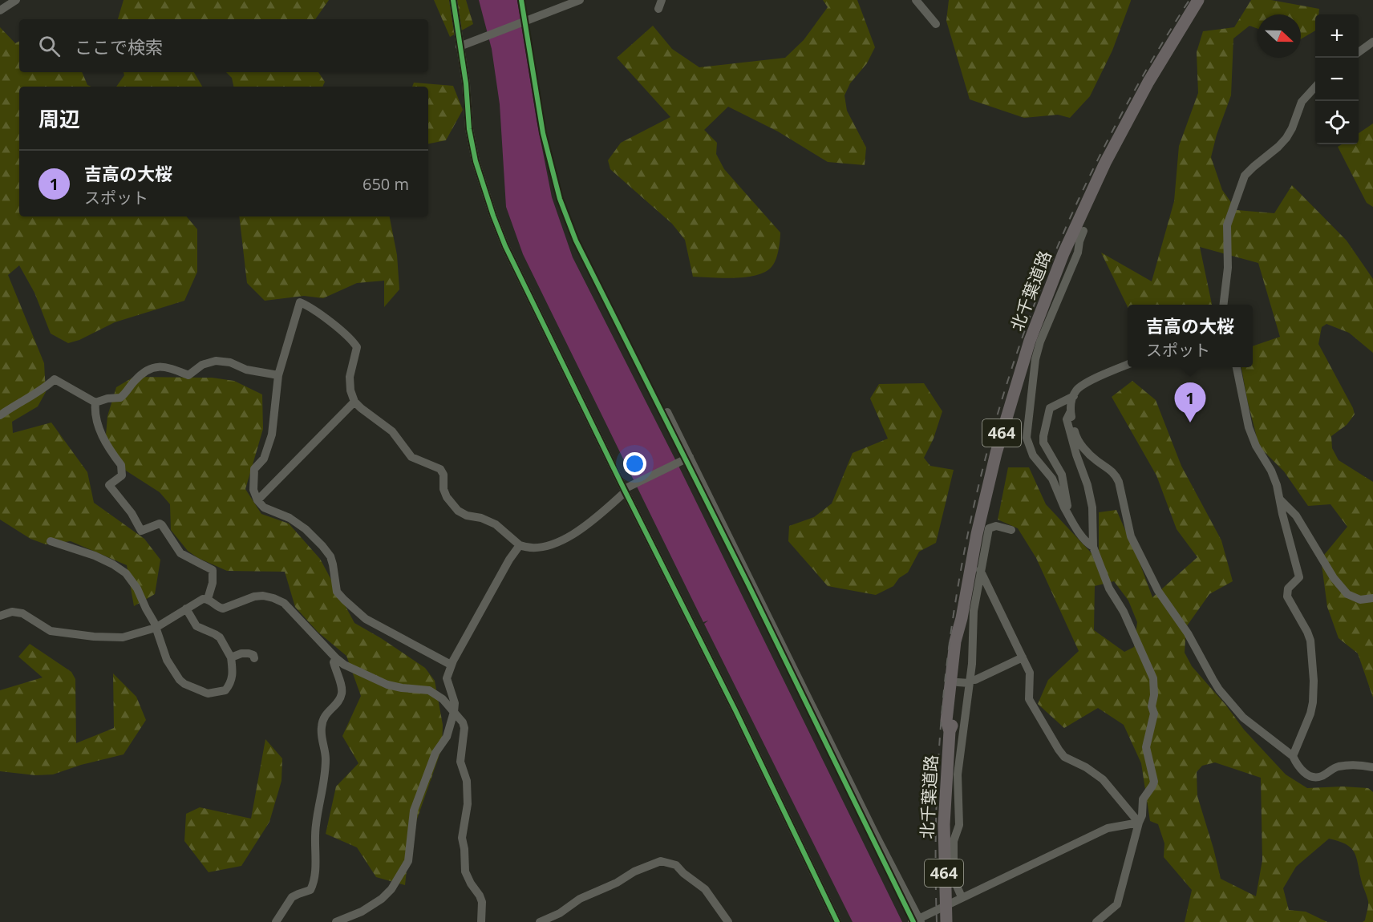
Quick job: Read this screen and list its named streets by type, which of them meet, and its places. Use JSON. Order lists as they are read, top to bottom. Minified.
{"streets":{"highway":["北千葉道路","464"]},"north":"right","page":{"map_buttons":["+","−"],"search":"ここで検索","heading":"周辺","list":[{"mark":"1","name":"吉高の大桜","note":"スポット","value":"650 m"}],"popup":["吉高の大桜","スポット"],"pins":"1"}}
